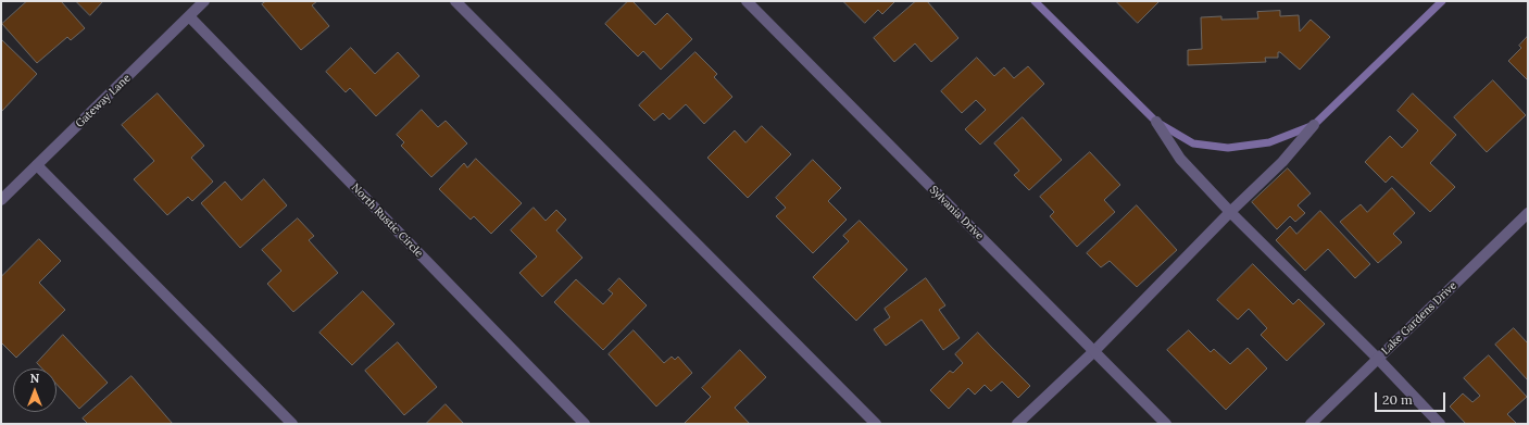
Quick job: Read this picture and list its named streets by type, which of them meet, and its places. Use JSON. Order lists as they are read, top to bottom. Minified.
{"streets":{"street":["Gateway Lane","Sylvania Drive","North Rustic Circle","Lake Gardens Drive"]},"crossings":[["Gateway Lane","North Rustic Circle"]],"scale_bar":"20 m","north":"top"}
